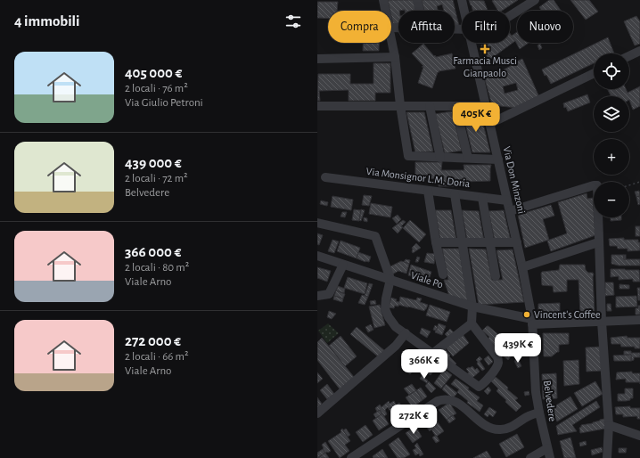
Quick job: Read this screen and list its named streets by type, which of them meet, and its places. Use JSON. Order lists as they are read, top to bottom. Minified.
{"streets":{"street":["Via Monsignor L.M. Doria","Via Don Minzoni","Viale Po","Belvedere"]},"crossings":[["Via Monsignor L.M. Doria","Via Don Minzoni"],["Via Don Minzoni","Viale Po"],["Via Don Minzoni","Belvedere"],["Viale Po","Belvedere"]],"places":{"health":["Farmacia Musci Gianpaolo"],"other":["Vincent's Coffee"]},"page":{"heading":"4 immobili","chip":["Compra","Affitta","Filtri","Nuovo"],"list":[{"name":"405 000 €","note":"2 locali · 76 m² · Via Giulio Petroni"},{"name":"439 000 €","note":"2 locali · 72 m² · Belvedere"},{"name":"366 000 €","note":"2 locali · 80 m² · Viale Arno"},{"name":"272 000 €","note":"2 locali · 66 m² · Viale Arno"}],"map_buttons":["+","−"],"price":["405K €","439K €","366K €","272K €"]}}
